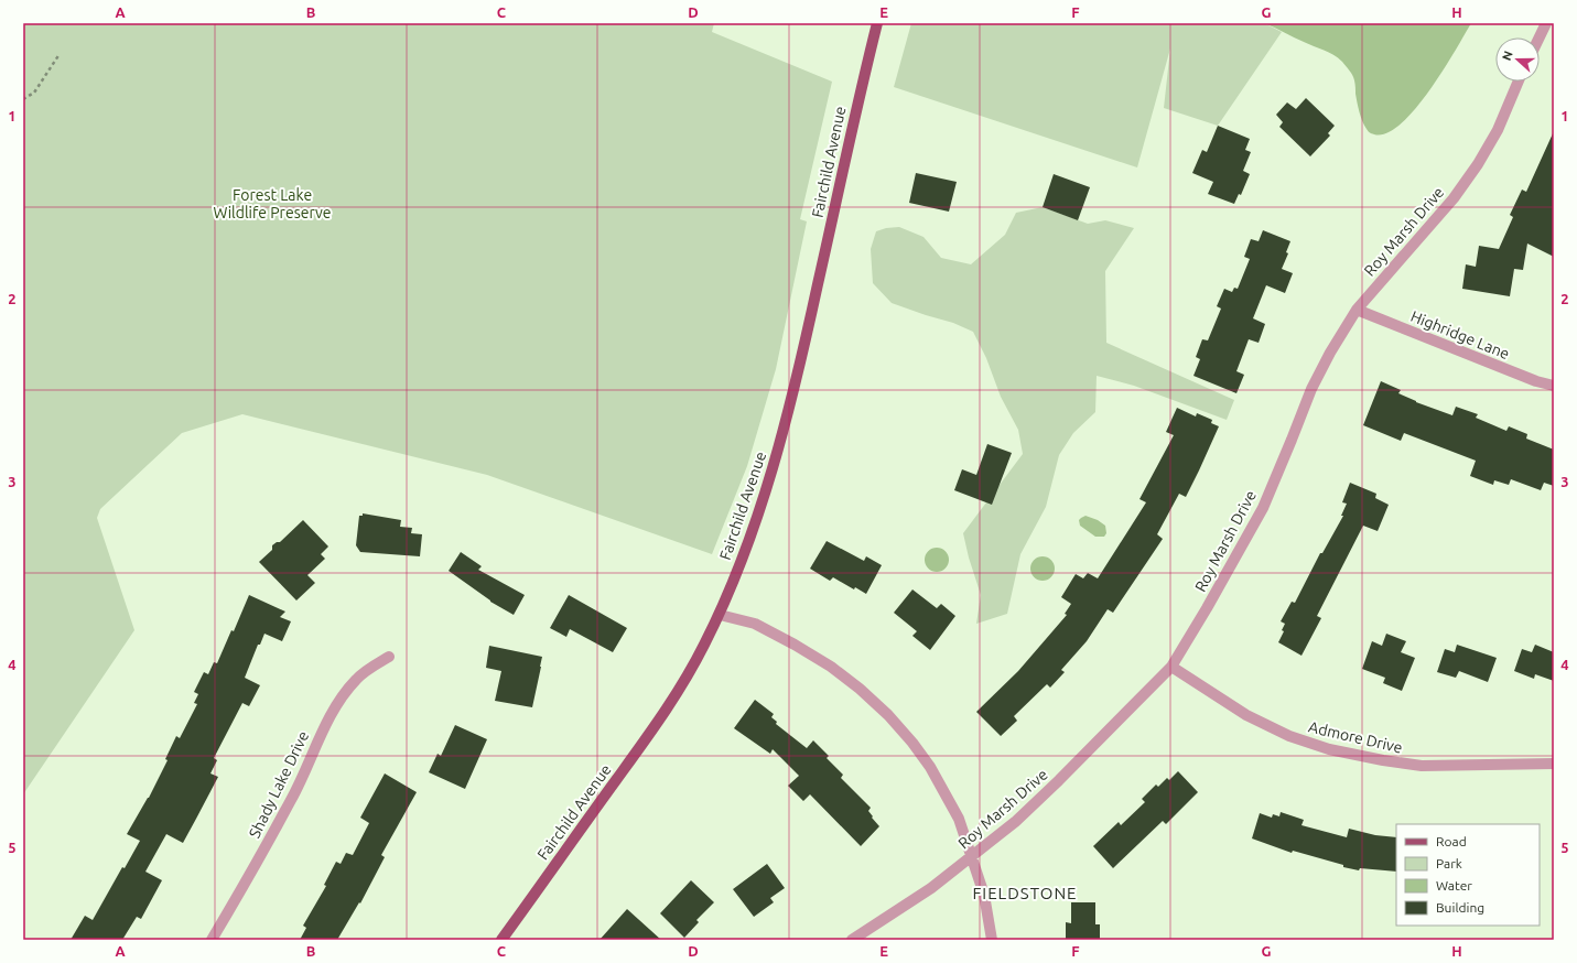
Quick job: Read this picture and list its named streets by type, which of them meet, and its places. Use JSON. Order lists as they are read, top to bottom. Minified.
{"streets":{"main road":["Fairchild Avenue"],"street":["Roy Marsh Drive","Highridge Lane","Admore Drive","Shady Lake Drive"]},"crossings":[["Roy Marsh Drive","Highridge Lane"],["Roy Marsh Drive","Admore Drive"]],"districts":["FIELDSTONE"],"parks":["Forest Lake Wildlife Preserve"],"legend":["Road","Park","Water","Building"],"north":"left","grid":{"columns":["A","B","C","D","E","F","G","H"],"rows":["1","2","3","4","5"]}}
